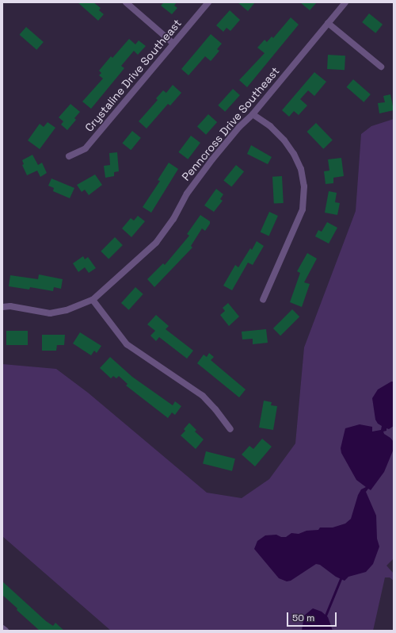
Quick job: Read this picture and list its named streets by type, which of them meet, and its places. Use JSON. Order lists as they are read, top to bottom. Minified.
{"streets":{"street":["Crystaline Drive Southeast","Penncross Drive Southeast"]},"scale_bar":"50 m"}
